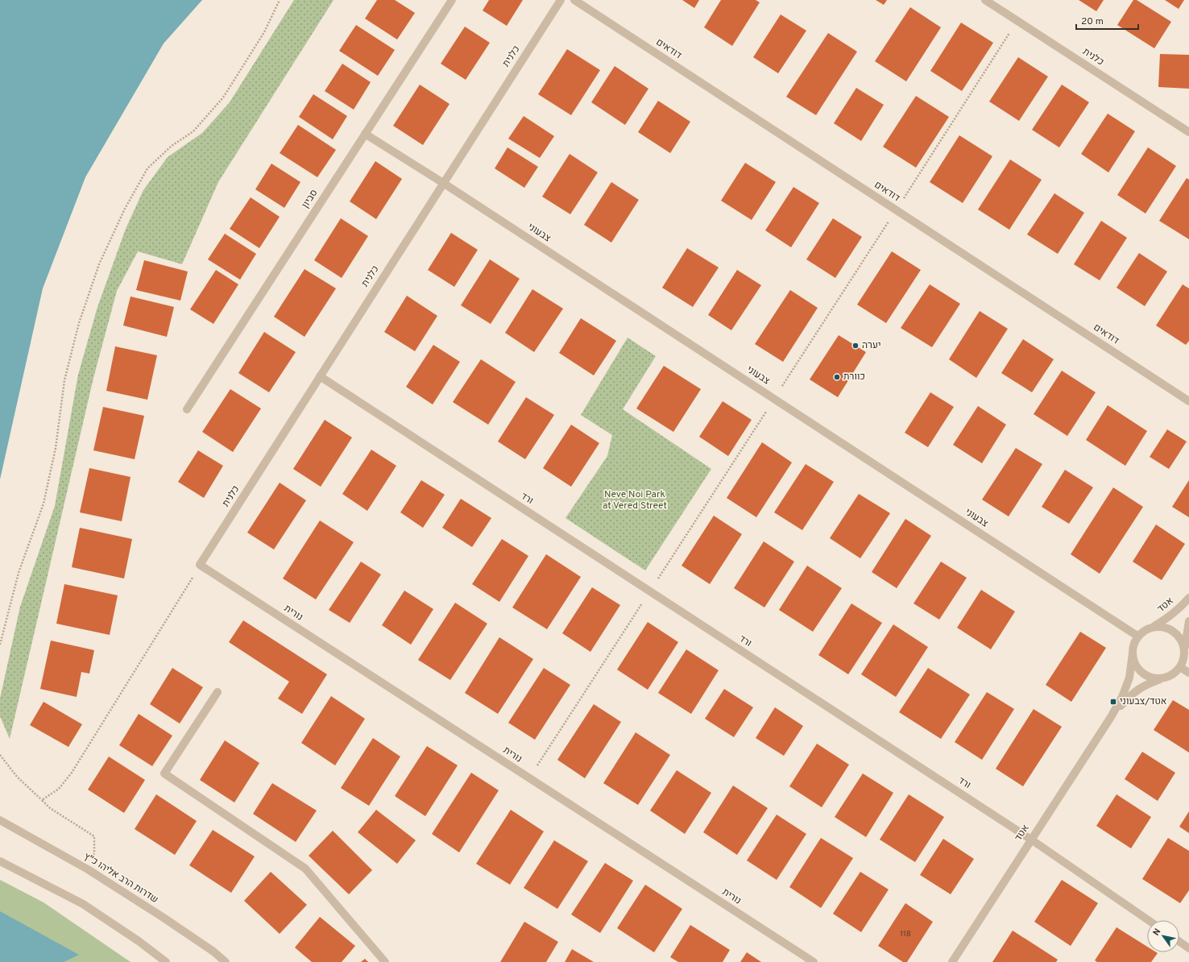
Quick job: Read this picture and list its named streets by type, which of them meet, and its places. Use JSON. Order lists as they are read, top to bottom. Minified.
{"streets":{"street":["דודאים","כלנית","סביון","צבעוני","ורד","אטד","נורית","שדרות הרב אליהו כ\"ץ"]},"crossings":[["כלנית","צבעוני"],["כלנית","ורד"],["כלנית","נורית"],["סביון","צבעוני"],["צבעוני","אטד"],["ורד","אטד"]],"parks":["Neve Noi Park at Vered Street"],"places":{"other":["יערה","כוורת"],"transit":["אטד/צבעוני"]},"house_numbers":["118"],"scale_bar":"20 m","north":"top left"}
